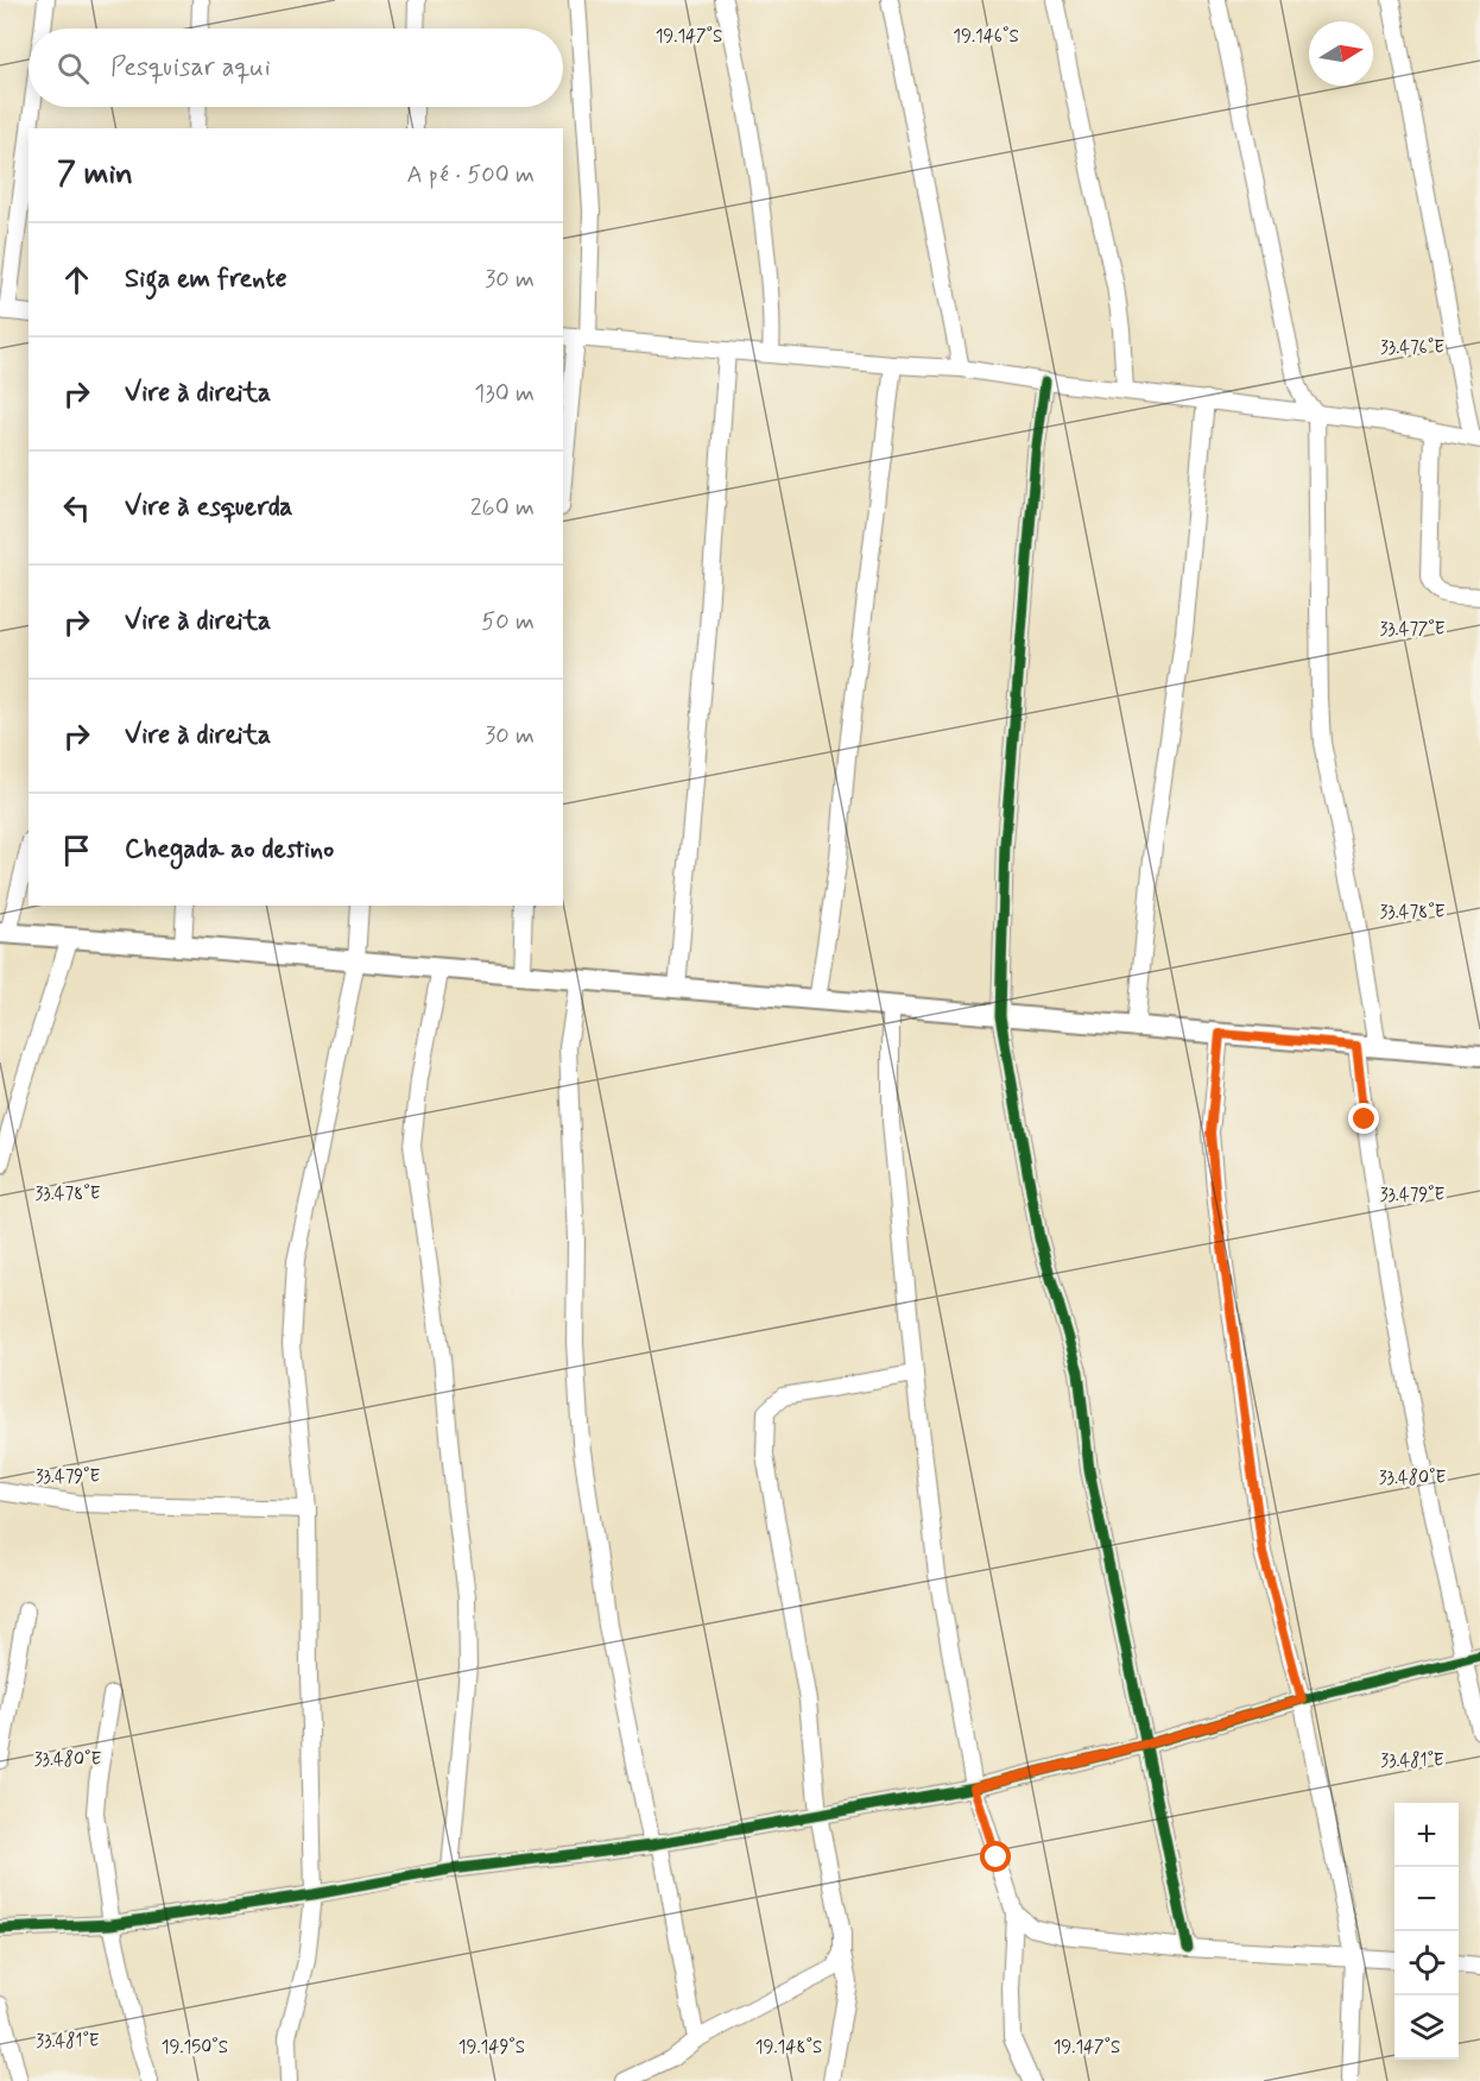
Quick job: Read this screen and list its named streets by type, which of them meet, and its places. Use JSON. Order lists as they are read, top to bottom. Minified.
{"north":"right","page":{"search":"Pesquisar aqui","heading":["7 min","A pé · 500 m"],"list":[["Siga em frente","30 m"],["Vire à direita","130 m"],["Vire à esquerda","260 m"],["Vire à direita","50 m"],["Vire à direita","30 m"],"Chegada ao destino"],"map_buttons":["+","−"]},"coordinates":["19.147°S","19.146°S","33.476°E","33.477°E","33.478°E","33.479°E","33.480°E","33.481°E","19.150°S","19.149°S","19.148°S"]}
